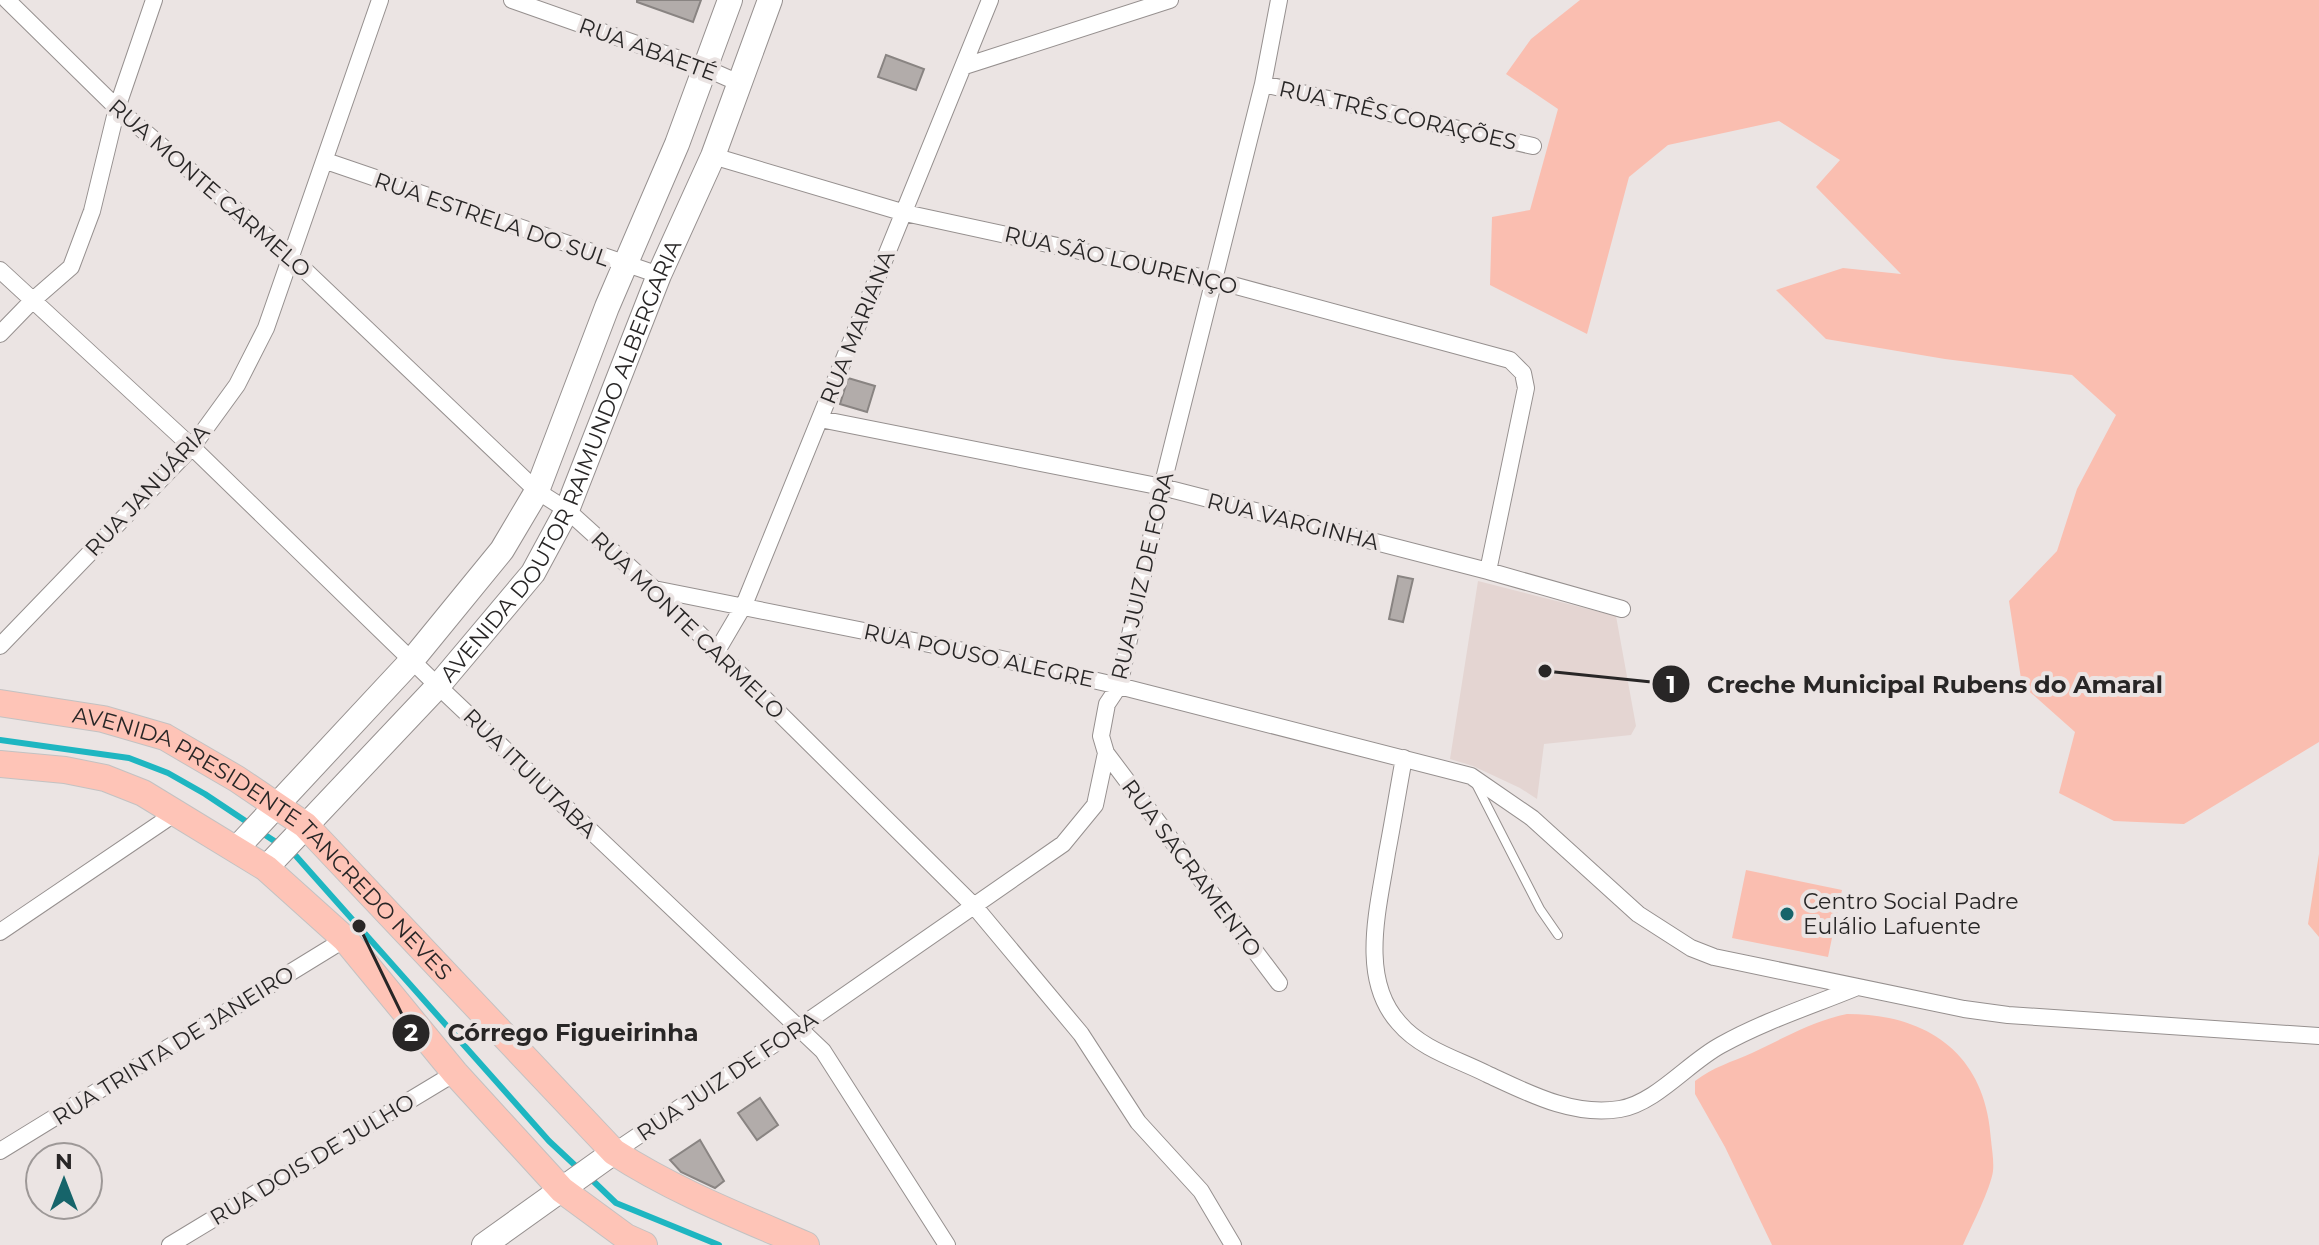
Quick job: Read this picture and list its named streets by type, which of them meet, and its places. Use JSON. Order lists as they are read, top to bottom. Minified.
{"streets":{"main road":["AVENIDA PRESIDENTE TANCREDO NEVES"],"street":["RUA ABAETÉ","RUA TRÊS CORAÇÕES","RUA MONTE CARMELO","RUA ESTRELA DO SUL","RUA SÃO LOURENÇO","RUA MARIANA","AVENIDA DOUTOR RAIMUNDO ALBERGARIA","RUA JANUÁRIA","RUA VARGINHA","RUA JUIZ DE FORA","RUA POUSO ALEGRE","RUA ITUIUTABA","RUA SACRAMENTO","RUA TRINTA DE JANEIRO","RUA DOIS DE JULHO"]},"crossings":[["RUA ABAETÉ","AVENIDA DOUTOR RAIMUNDO ALBERGARIA"],["RUA TRÊS CORAÇÕES","RUA JUIZ DE FORA"],["RUA MONTE CARMELO","RUA MARIANA"],["RUA MONTE CARMELO","AVENIDA DOUTOR RAIMUNDO ALBERGARIA"],["RUA MONTE CARMELO","RUA JANUÁRIA"],["RUA MONTE CARMELO","RUA JUIZ DE FORA"],["RUA MONTE CARMELO","RUA POUSO ALEGRE"],["RUA ESTRELA DO SUL","AVENIDA DOUTOR RAIMUNDO ALBERGARIA"],["RUA ESTRELA DO SUL","RUA JANUÁRIA"],["RUA SÃO LOURENÇO","RUA MARIANA"],["RUA SÃO LOURENÇO","AVENIDA DOUTOR RAIMUNDO ALBERGARIA"],["RUA SÃO LOURENÇO","RUA VARGINHA"],["RUA SÃO LOURENÇO","RUA JUIZ DE FORA"],["RUA MARIANA","RUA VARGINHA"],["RUA MARIANA","RUA POUSO ALEGRE"],["AVENIDA DOUTOR RAIMUNDO ALBERGARIA","RUA ITUIUTABA"],["AVENIDA DOUTOR RAIMUNDO ALBERGARIA","AVENIDA PRESIDENTE TANCREDO NEVES"],["RUA JANUÁRIA","RUA ITUIUTABA"],["RUA VARGINHA","RUA JUIZ DE FORA"],["RUA JUIZ DE FORA","RUA POUSO ALEGRE"],["RUA JUIZ DE FORA","RUA ITUIUTABA"],["RUA JUIZ DE FORA","AVENIDA PRESIDENTE TANCREDO NEVES"],["RUA JUIZ DE FORA","RUA SACRAMENTO"],["AVENIDA PRESIDENTE TANCREDO NEVES","RUA TRINTA DE JANEIRO"],["AVENIDA PRESIDENTE TANCREDO NEVES","RUA DOIS DE JULHO"]],"places":["Creche Municipal Rubens do Amaral","Centro Social Padre Eulálio Lafuente","Córrego Figueirinha"],"north":"top"}
